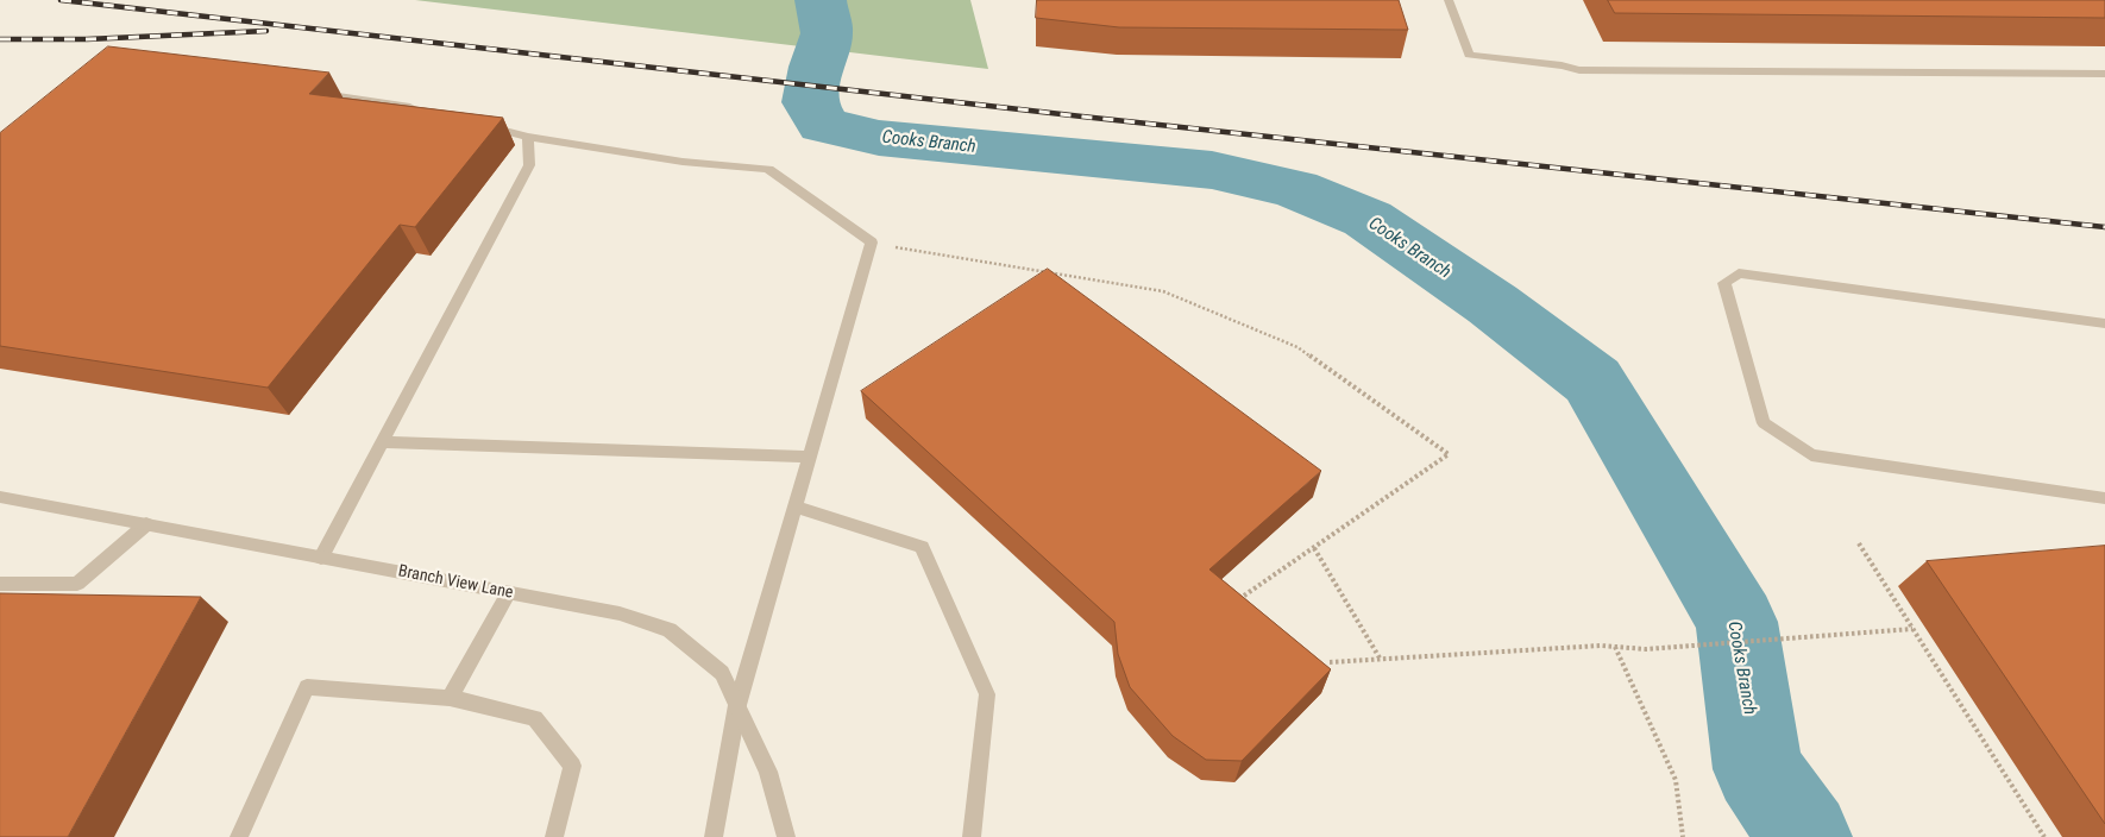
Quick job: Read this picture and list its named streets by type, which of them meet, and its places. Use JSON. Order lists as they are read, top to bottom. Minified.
{"streets":{"street":["Branch View Lane"]},"water":["Cooks Branch"]}
